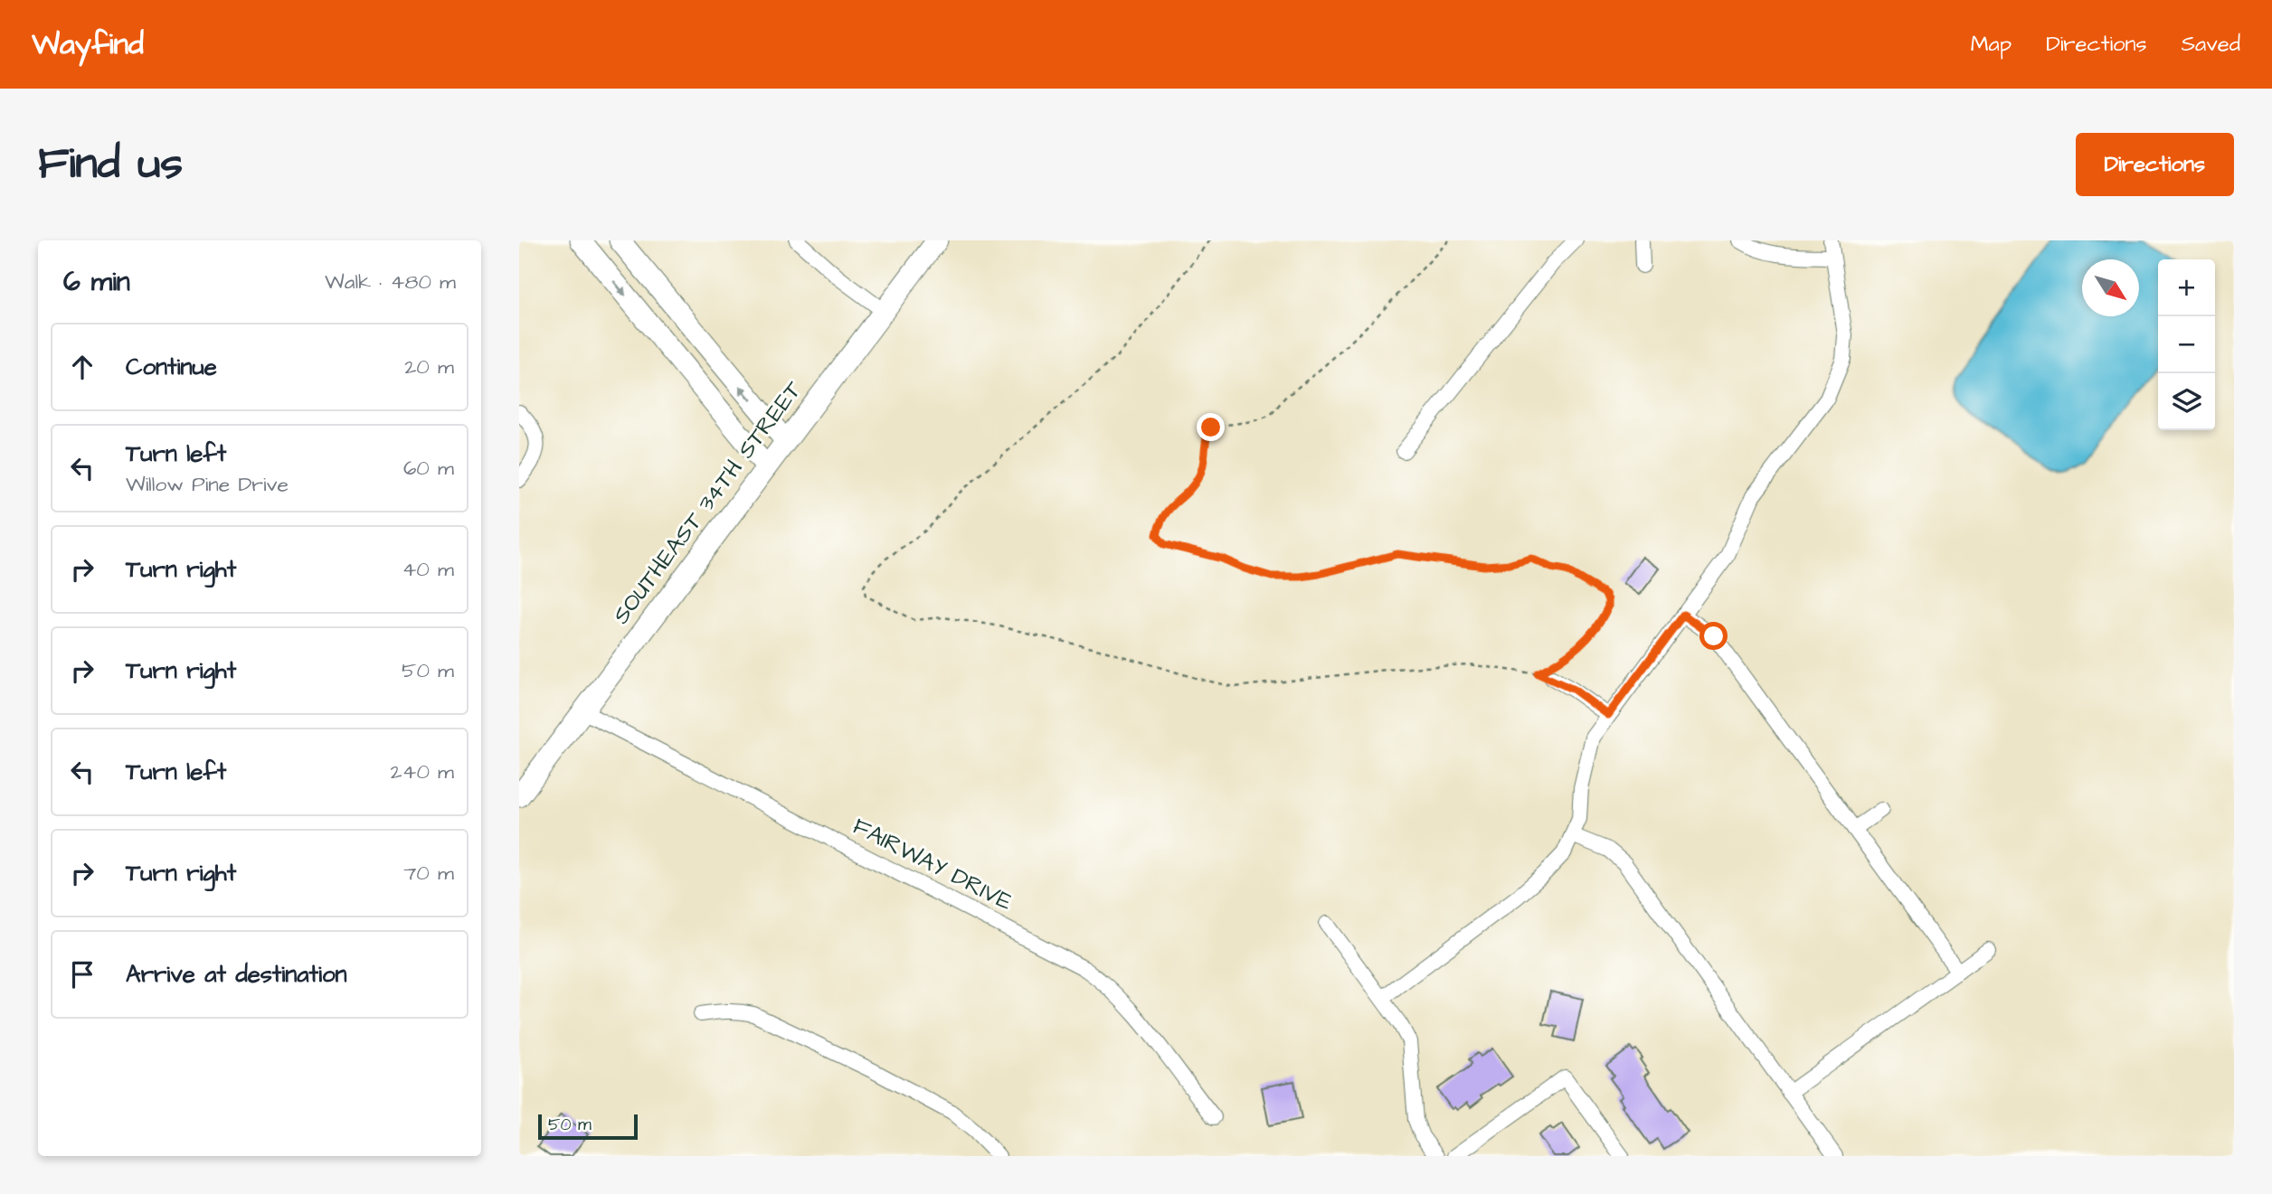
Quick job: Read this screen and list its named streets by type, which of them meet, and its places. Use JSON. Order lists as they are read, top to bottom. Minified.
{"streets":{"street":["SOUTHEAST 34TH STREET","FAIRWAY DRIVE"]},"crossings":[["SOUTHEAST 34TH STREET","FAIRWAY DRIVE"]],"scale_bar":"50 m","north":"bottom right","page":{"header":"Wayfind","nav":["Map","Directions","Saved"],"buttons":"Directions","title":"Find us","heading":["6 min","Walk · 480 m"],"map_buttons":["+","−"],"list":[["Continue","20 m"],["Turn left","Willow Pine Drive","60 m"],["Turn right","40 m"],["Turn right","50 m"],["Turn left","240 m"],["Turn right","70 m"],"Arrive at destination"],"scale":"50 m"}}
